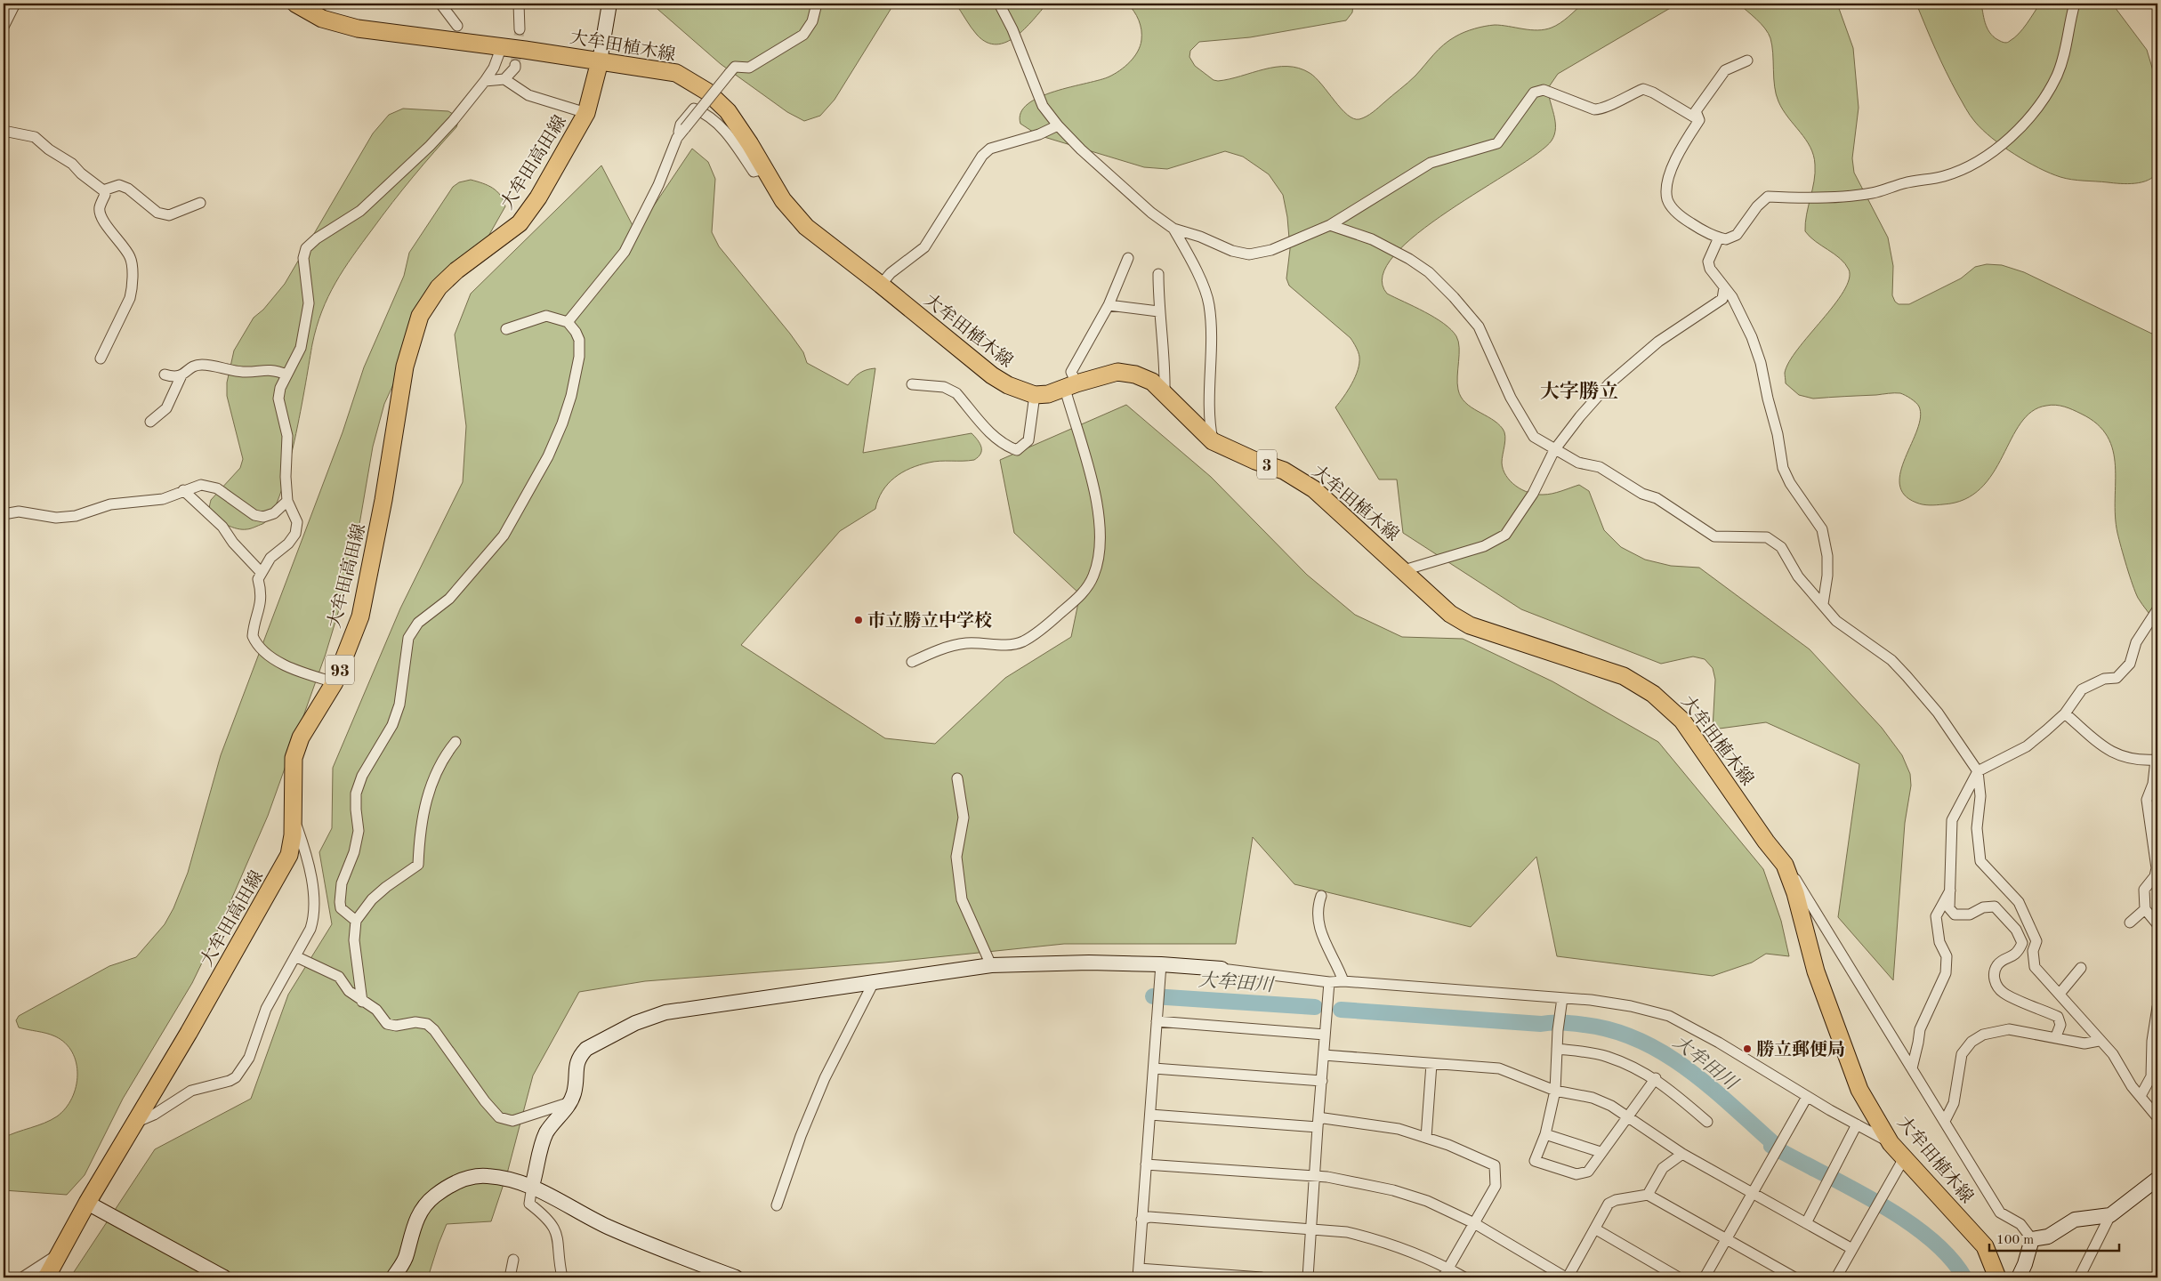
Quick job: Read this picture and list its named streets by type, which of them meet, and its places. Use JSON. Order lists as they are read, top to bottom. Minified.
{"streets":{"main road":["大牟田植木線","大牟田高田線","3","93"]},"crossings":[["大牟田植木線","大牟田高田線"]],"districts":["大字勝立"],"water":["大牟田川"],"places":["市立勝立中学校","勝立郵便局"],"scale_bar":"100 m"}
